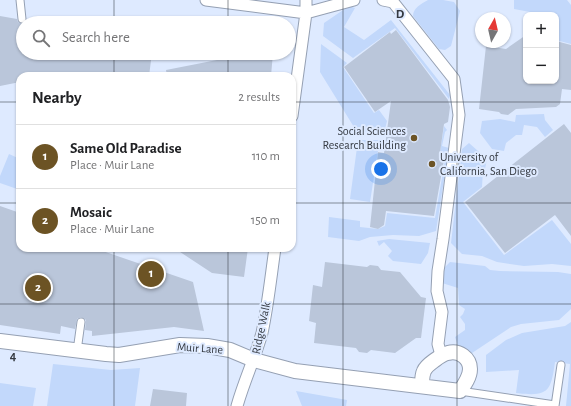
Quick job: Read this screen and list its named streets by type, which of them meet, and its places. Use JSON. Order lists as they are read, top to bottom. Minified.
{"streets":{"street":["Ridge Walk","Muir Lane"]},"crossings":[["Ridge Walk","Muir Lane"]],"places":["Social Sciences Research Building","University of California, San Diego"],"north":"top","page":{"map_buttons":["+","−"],"search":"Search here","heading":["Nearby","2 results"],"list":[{"mark":"1","name":"Same Old Paradise","note":"Place · Muir Lane","value":"110 m"},{"mark":"2","name":"Mosaic","note":"Place · Muir Lane","value":"150 m"}],"pins":["1","2"]},"grid":{"columns":["D"],"rows":["4"]}}
